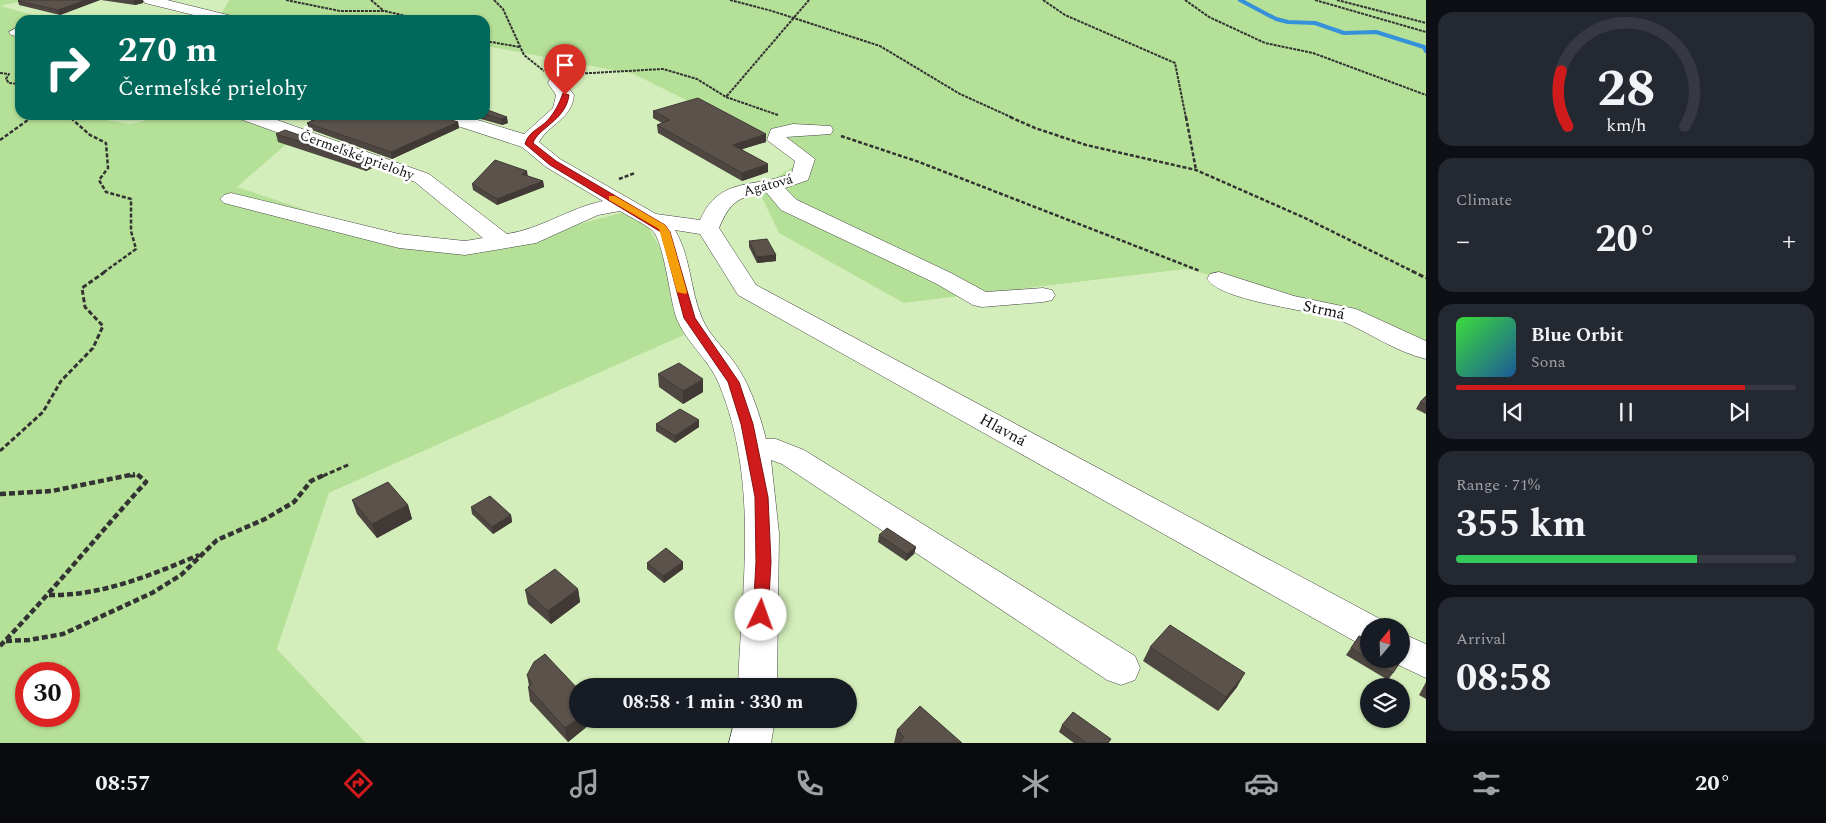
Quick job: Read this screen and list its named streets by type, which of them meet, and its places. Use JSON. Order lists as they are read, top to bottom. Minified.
{"streets":{"street":["Čermeľské prielohy","Agátová","Strmá","Hlavná"]},"crossings":[["Agátová","Hlavná"]],"north":"top","page":{"turn":["270 m","Čermeľské prielohy"],"tile":["Climate",["Range · 71%","355 km"],["Arrival","08:58"]],"heat":["−","20°","+"],"song":["Blue Orbit","Sona"],"limit":"30","trip":"08:58 · 1 min · 330 m","tabs":["08:57","20°"],"gauge":["28","km/h"]}}
